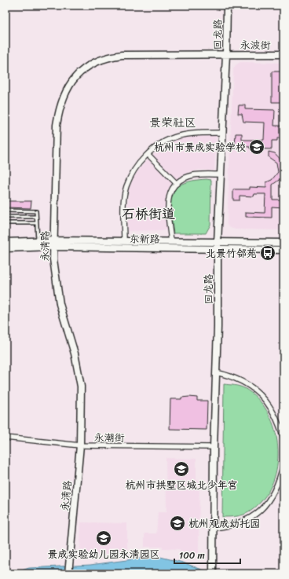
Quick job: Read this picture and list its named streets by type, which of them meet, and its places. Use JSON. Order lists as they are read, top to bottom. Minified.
{"streets":{"street":["回龙路","永波街","东新路","永清路","永潮街"]},"crossings":[["回龙路","永波街"],["回龙路","东新路"],["回龙路","永清路"],["回龙路","永潮街"],["永波街","永清路"],["东新路","永清路"],["永清路","永潮街"]],"districts":["景荣社区","石桥街道"],"places":{"school or university":["杭州市景成实验学校","杭州市拱墅区城北少年宫","杭州观成幼托园","景成实验幼儿园永清园区"],"bus stop":["北景竹邻苑"]},"scale_bar":"100 m"}
